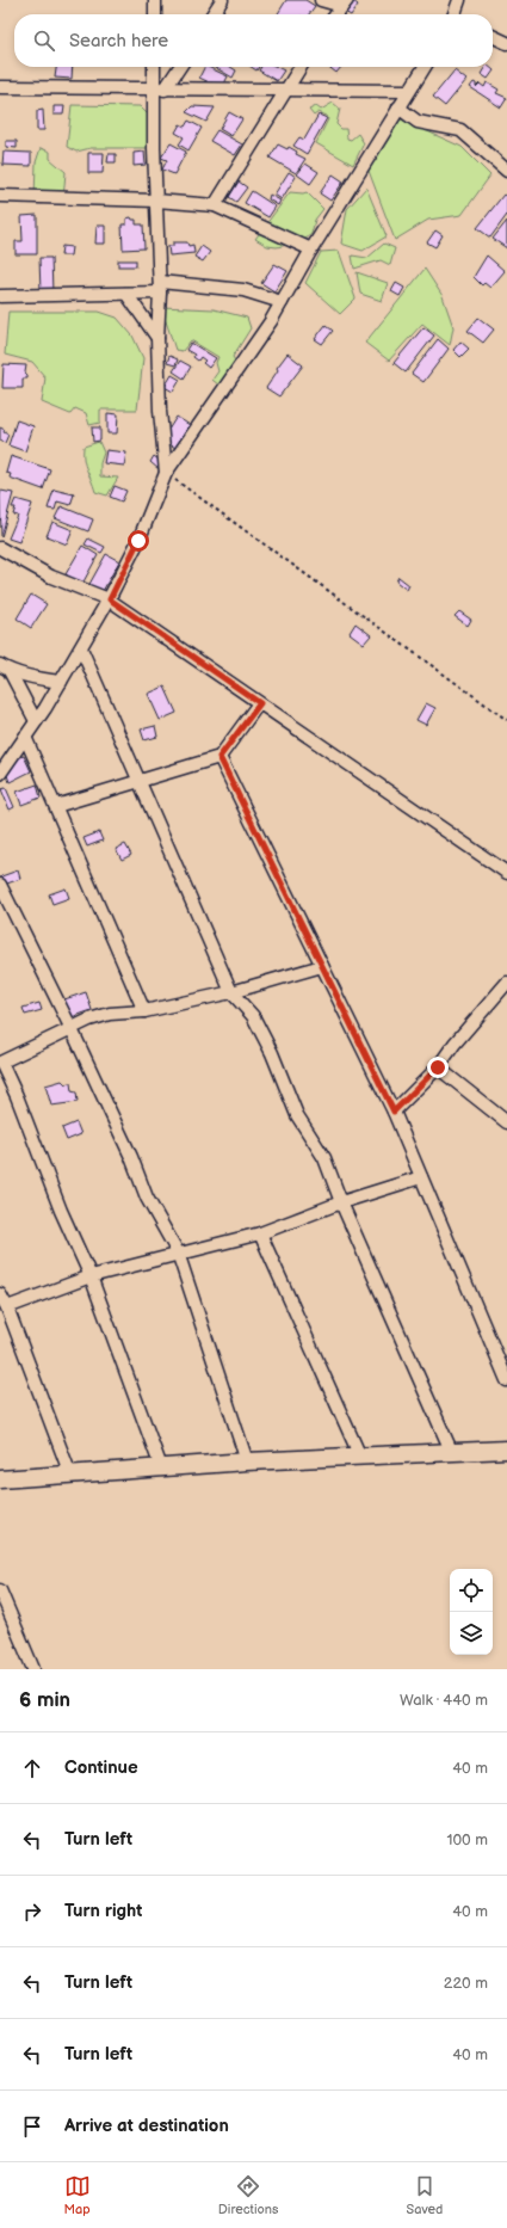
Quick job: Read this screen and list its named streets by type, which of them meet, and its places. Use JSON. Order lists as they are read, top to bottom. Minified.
{"page":{"search":"Search here","heading":["6 min","Walk · 440 m"],"list":[["Continue","40 m"],["Turn left","100 m"],["Turn right","40 m"],["Turn left","220 m"],["Turn left","40 m"],"Arrive at destination"],"nav":["Map","Directions","Saved"]}}
